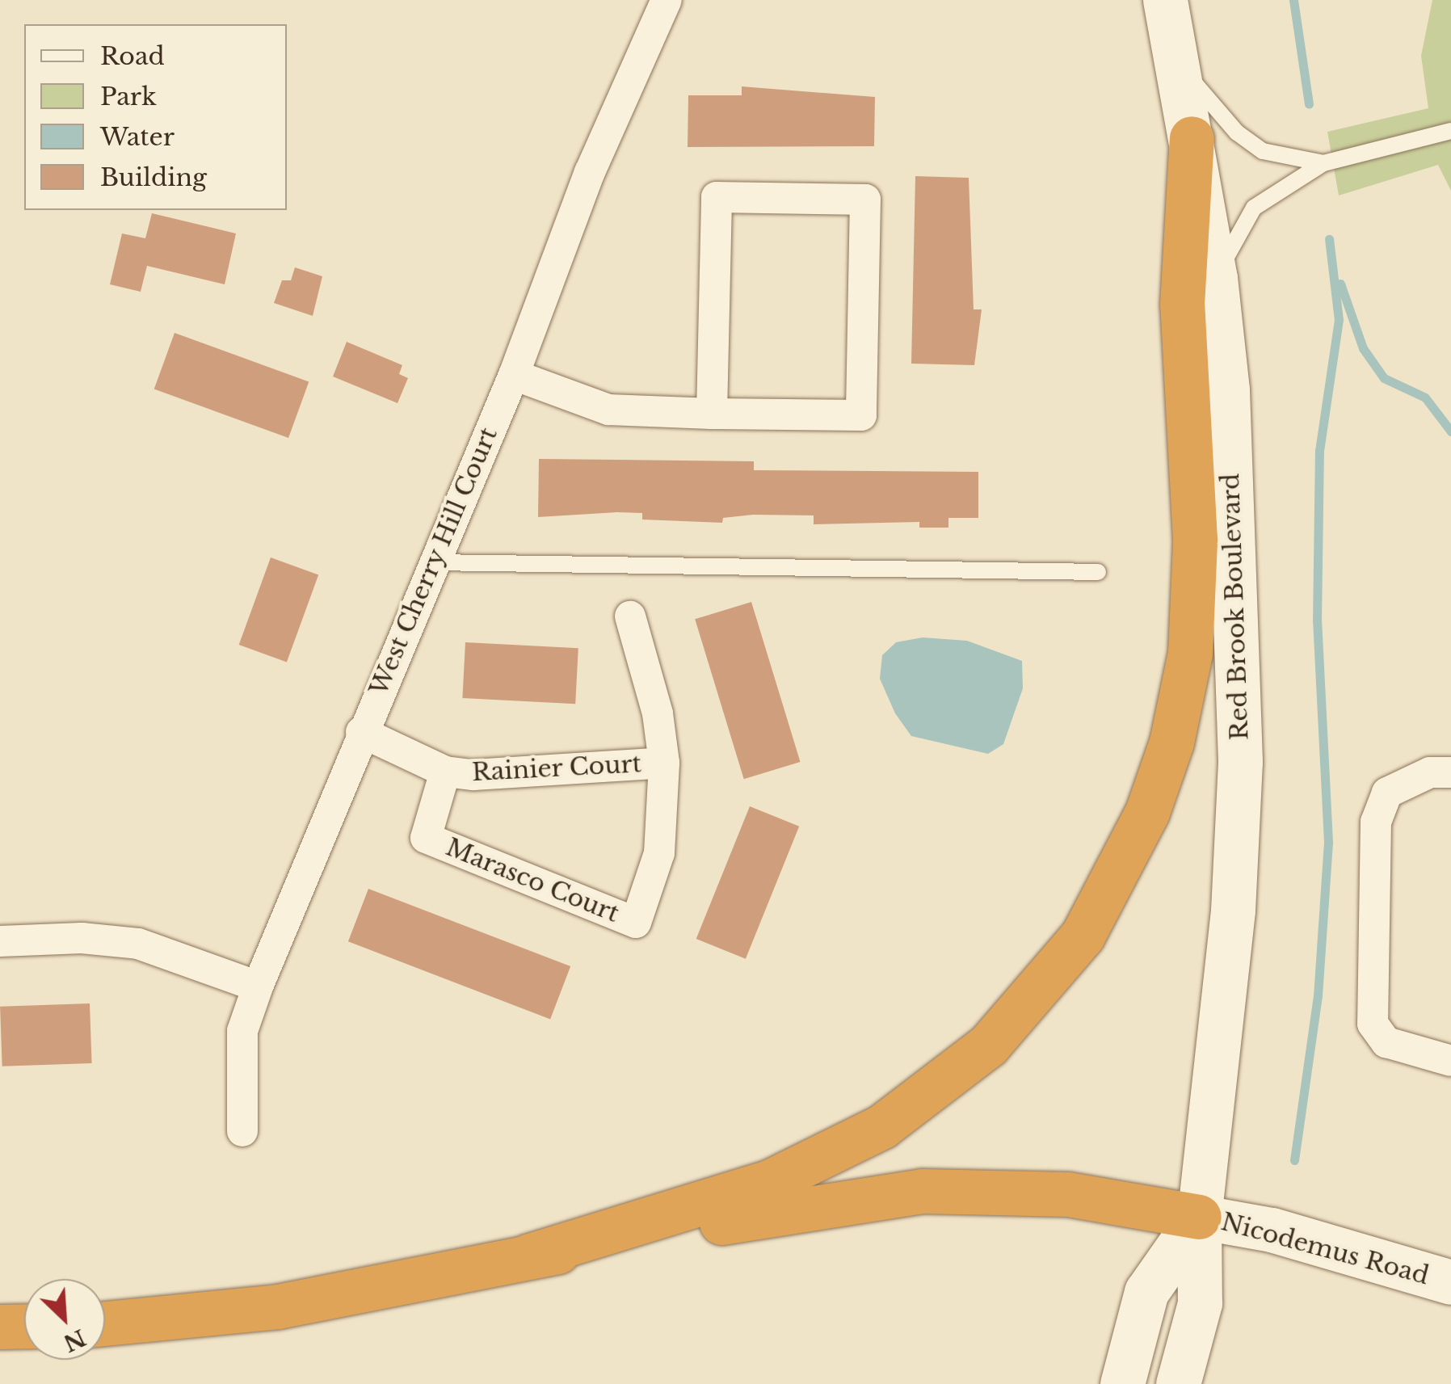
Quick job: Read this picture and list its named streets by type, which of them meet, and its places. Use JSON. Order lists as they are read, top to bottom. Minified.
{"streets":{"main road":["Red Brook Boulevard","Nicodemus Road"],"street":["West Cherry Hill Court","Rainier Court","Marasco Court"]},"crossings":[["West Cherry Hill Court","Rainier Court"],["Red Brook Boulevard","Nicodemus Road"],["Rainier Court","Marasco Court"]],"legend":["Road","Park","Water","Building"],"north":"bottom right"}
